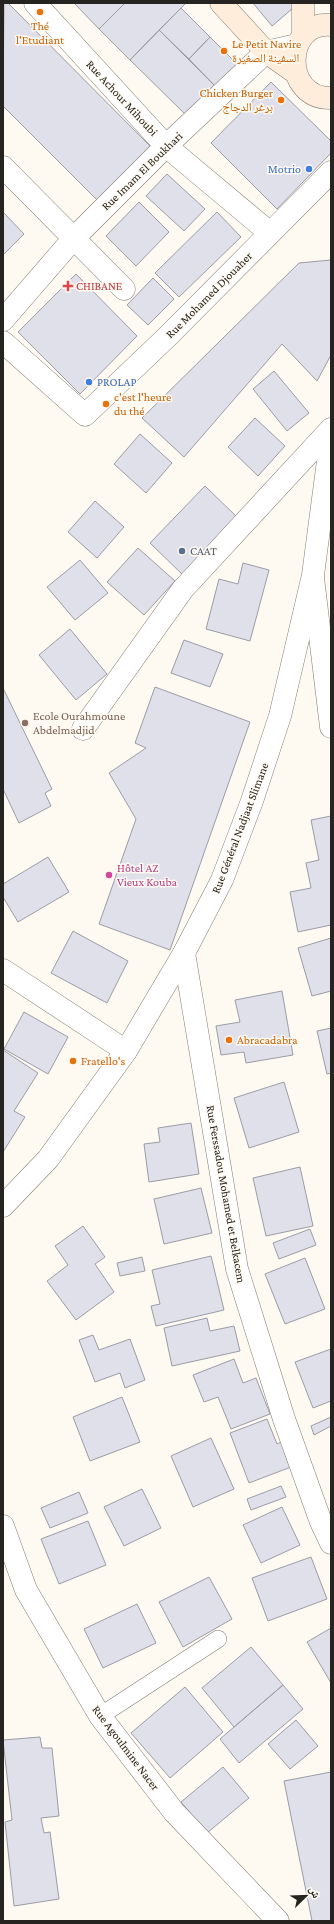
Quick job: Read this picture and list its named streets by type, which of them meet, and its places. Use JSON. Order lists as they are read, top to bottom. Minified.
{"streets":{"street":["Rue Achour Mihoubi","Rue Imam El Boukhari","Rue Mohamed Djouaher","Rue Général Nadjaat Slimane","Rue Ferssadou Mohamed et Belkacem","Rue Agoulmine Nacer"]},"crossings":[["Rue Achour Mihoubi","Rue Imam El Boukhari"],["Rue Achour Mihoubi","Rue Mohamed Djouaher"],["Rue Général Nadjaat Slimane","Rue Ferssadou Mohamed et Belkacem"]],"places":{"other":["Thé l'Etudiant","Le Petit Navire السفينة الصغيرة","Chicken Burger برغر الدجاج","Motrio","PROLAP","c'est l'heure du thé","CAAT","Ecole Ourahmoune Abdelmadjid","Hôtel AZ Vieux Kouba","Abracadabra","Fratello's"],"health":["CHIBANE"]},"north":"top right"}
